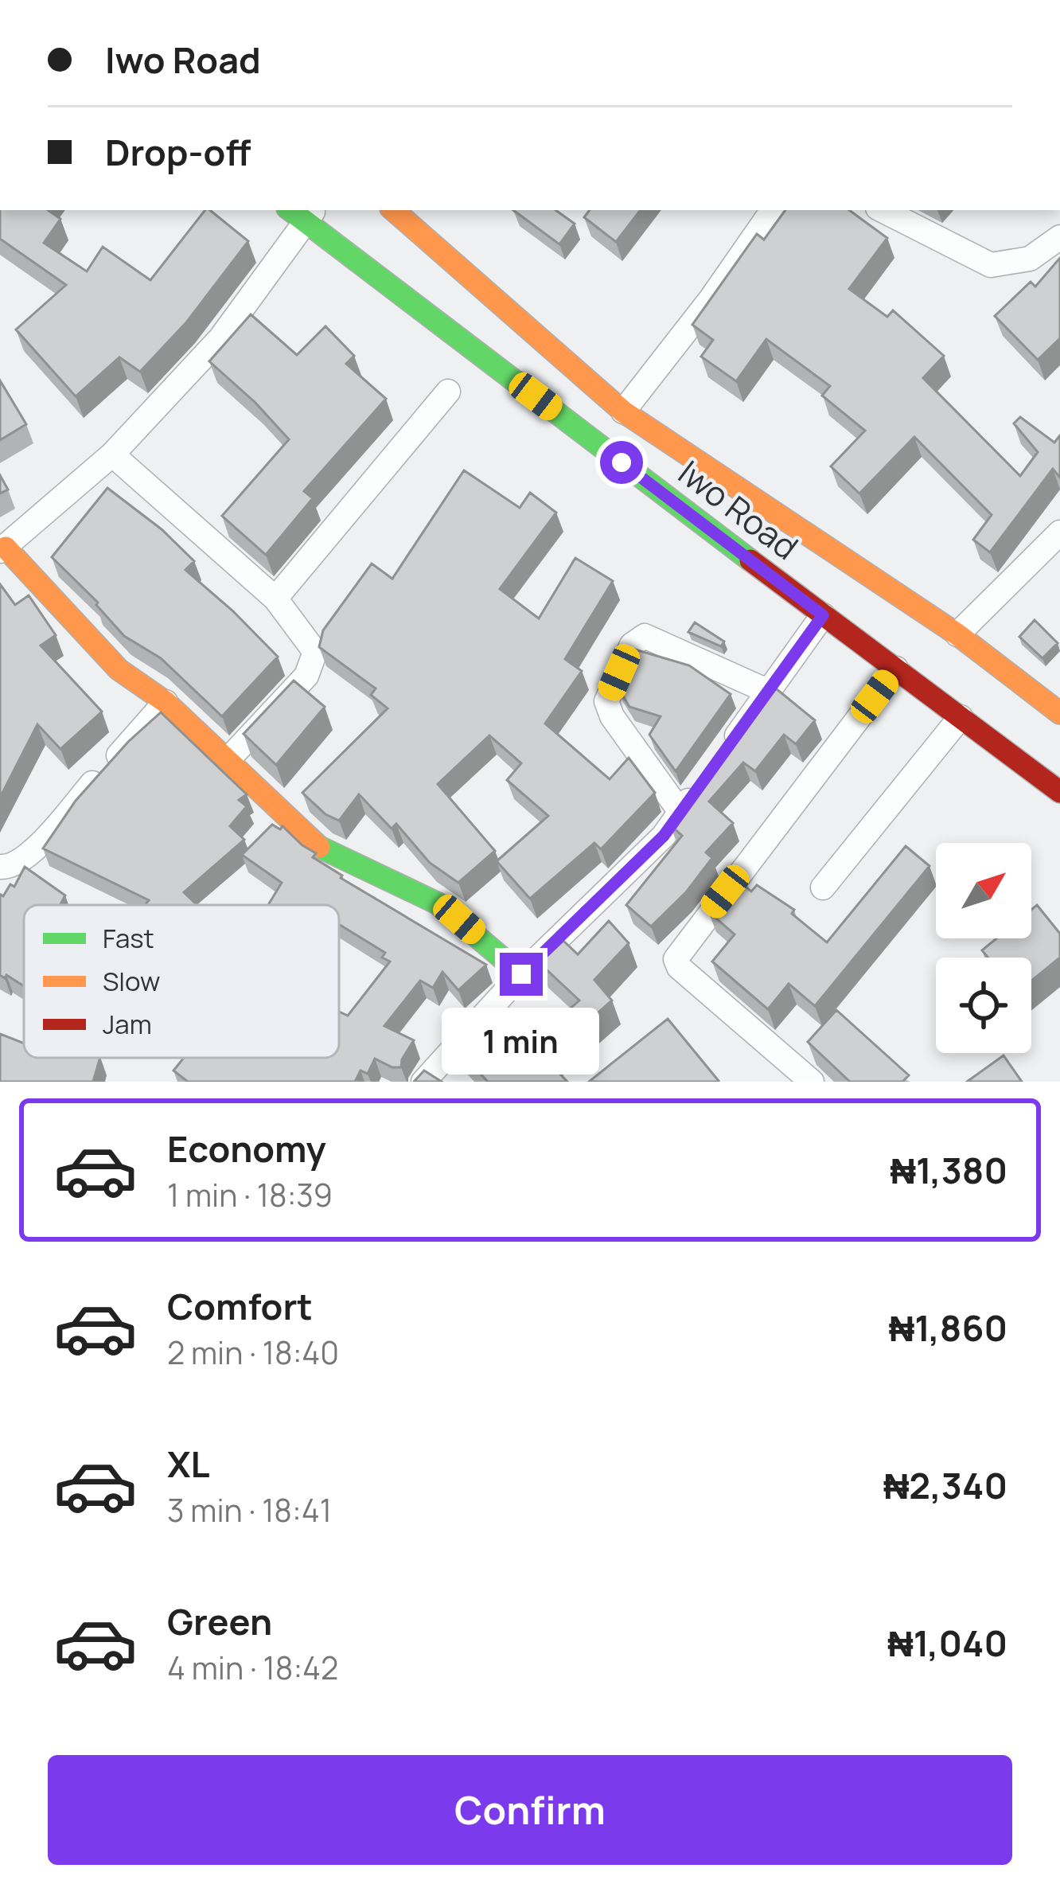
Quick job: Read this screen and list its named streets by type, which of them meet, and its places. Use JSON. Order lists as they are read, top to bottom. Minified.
{"streets":{"main road":["Iwo Road"]},"legend":["Fast","Slow","Jam"],"north":"top right","page":{"banner":["Iwo Road","Drop-off"],"bubble":"1 min","list":[{"name":"Economy","note":"1 min · 18:39","value":"₦1,380"},{"name":"Comfort","note":"2 min · 18:40","value":"₦1,860"},{"name":"XL","note":"3 min · 18:41","value":"₦2,340"},{"name":"Green","note":"4 min · 18:42","value":"₦1,040"}],"buttons":"Confirm"}}
